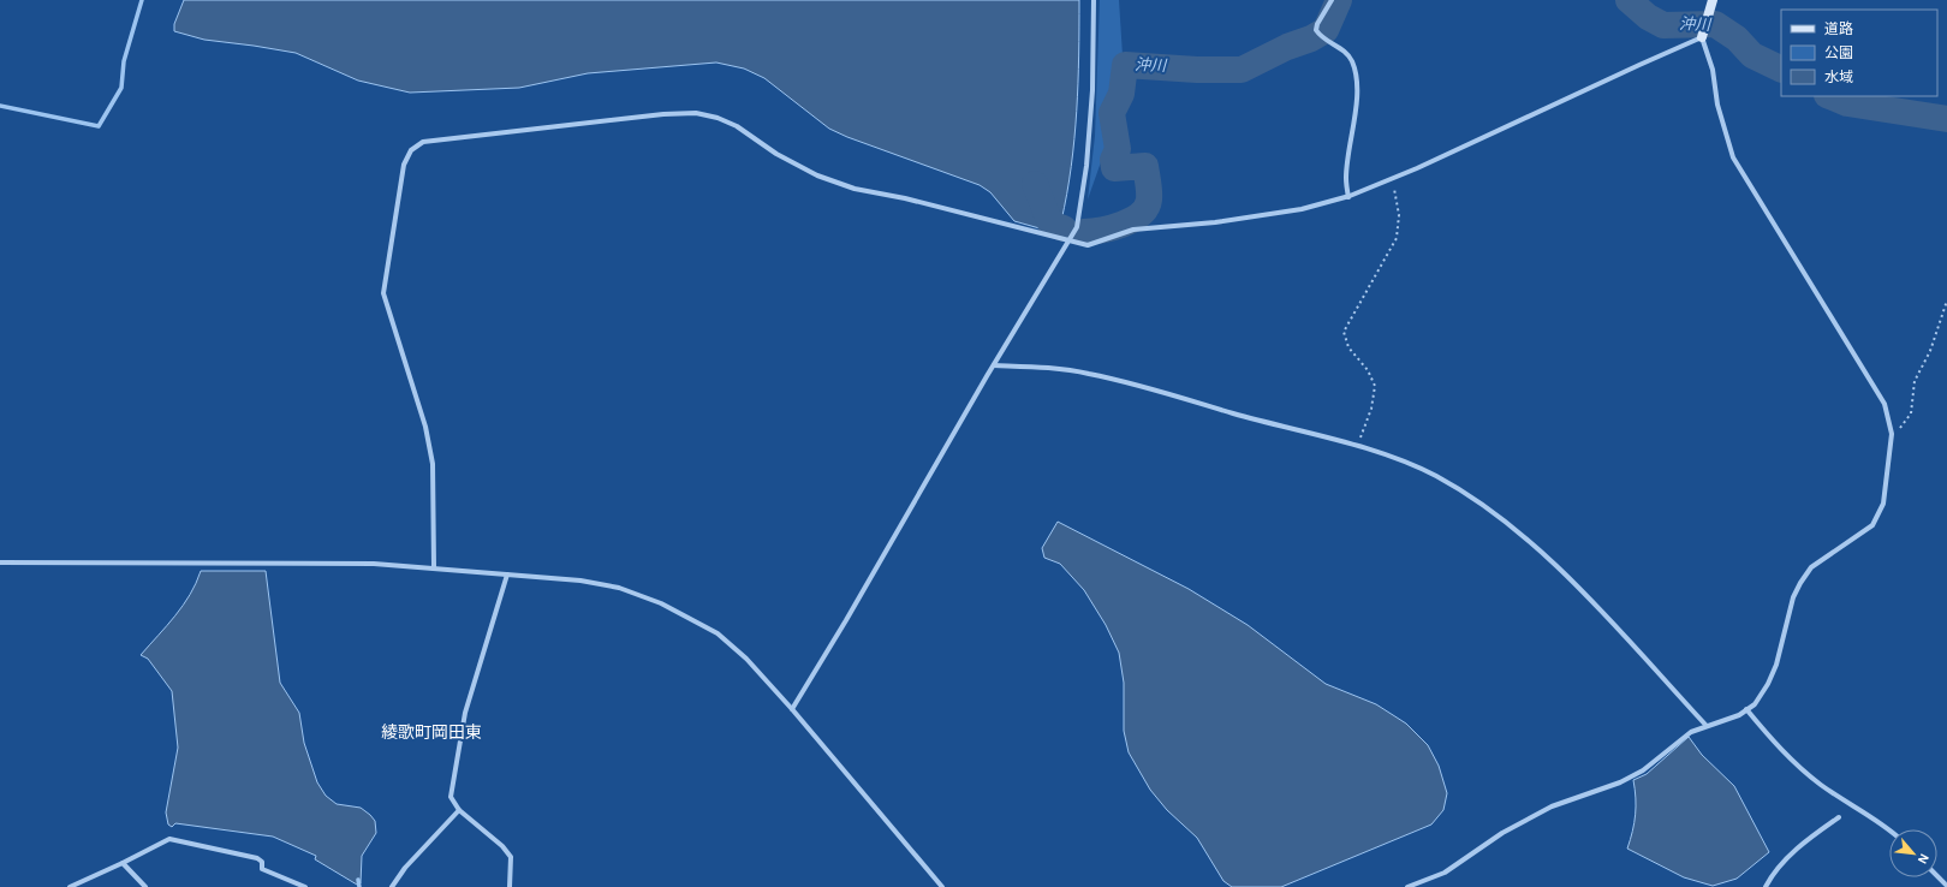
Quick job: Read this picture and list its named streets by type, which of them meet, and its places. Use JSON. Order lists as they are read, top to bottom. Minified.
{"districts":["綾歌町岡田東"],"water":["沖川"],"legend":["道路","公園","水域"],"north":"bottom right"}
